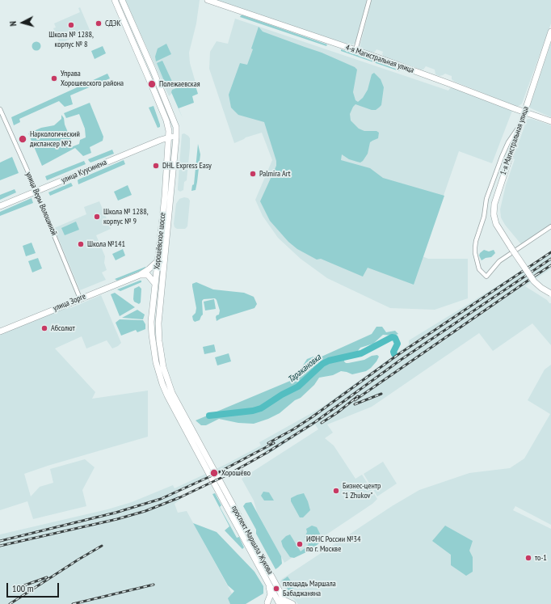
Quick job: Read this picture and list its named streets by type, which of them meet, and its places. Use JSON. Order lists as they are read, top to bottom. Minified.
{"streets":{"main road":["4-я Магистральная улица","1-я Магистральная улица","улица Куусинена","Хорошёвское шоссе","улица Зорге","проспект Маршала Жукова"],"street":["улица Веры Волошиной"]},"crossings":[["4-я Магистральная улица","1-я Магистральная улица"],["улица Куусинена","улица Веры Волошиной"],["улица Куусинена","Хорошёвское шоссе"],["улица Веры Волошиной","улица Зорге"],["Хорошёвское шоссе","улица Зорге"],["Хорошёвское шоссе","проспект Маршала Жукова"]],"water":["Таракановка"],"places":["СДЭК","Школа № 1288, корпус № 8","Управа Хорошевского района","Полежаевская","Наркологический диспансер №2","DHL Express Easy","Palmira Art","Школа № 1288, корпус № 9","Школа №141","Абсолют","Хорошёво","Бизнес-центр \"1 Zhukov\"","ИФНС России №34 по г. Москве","то-1","площадь Маршала Бабаджаняна"],"scale_bar":"100 m","north":"left"}
